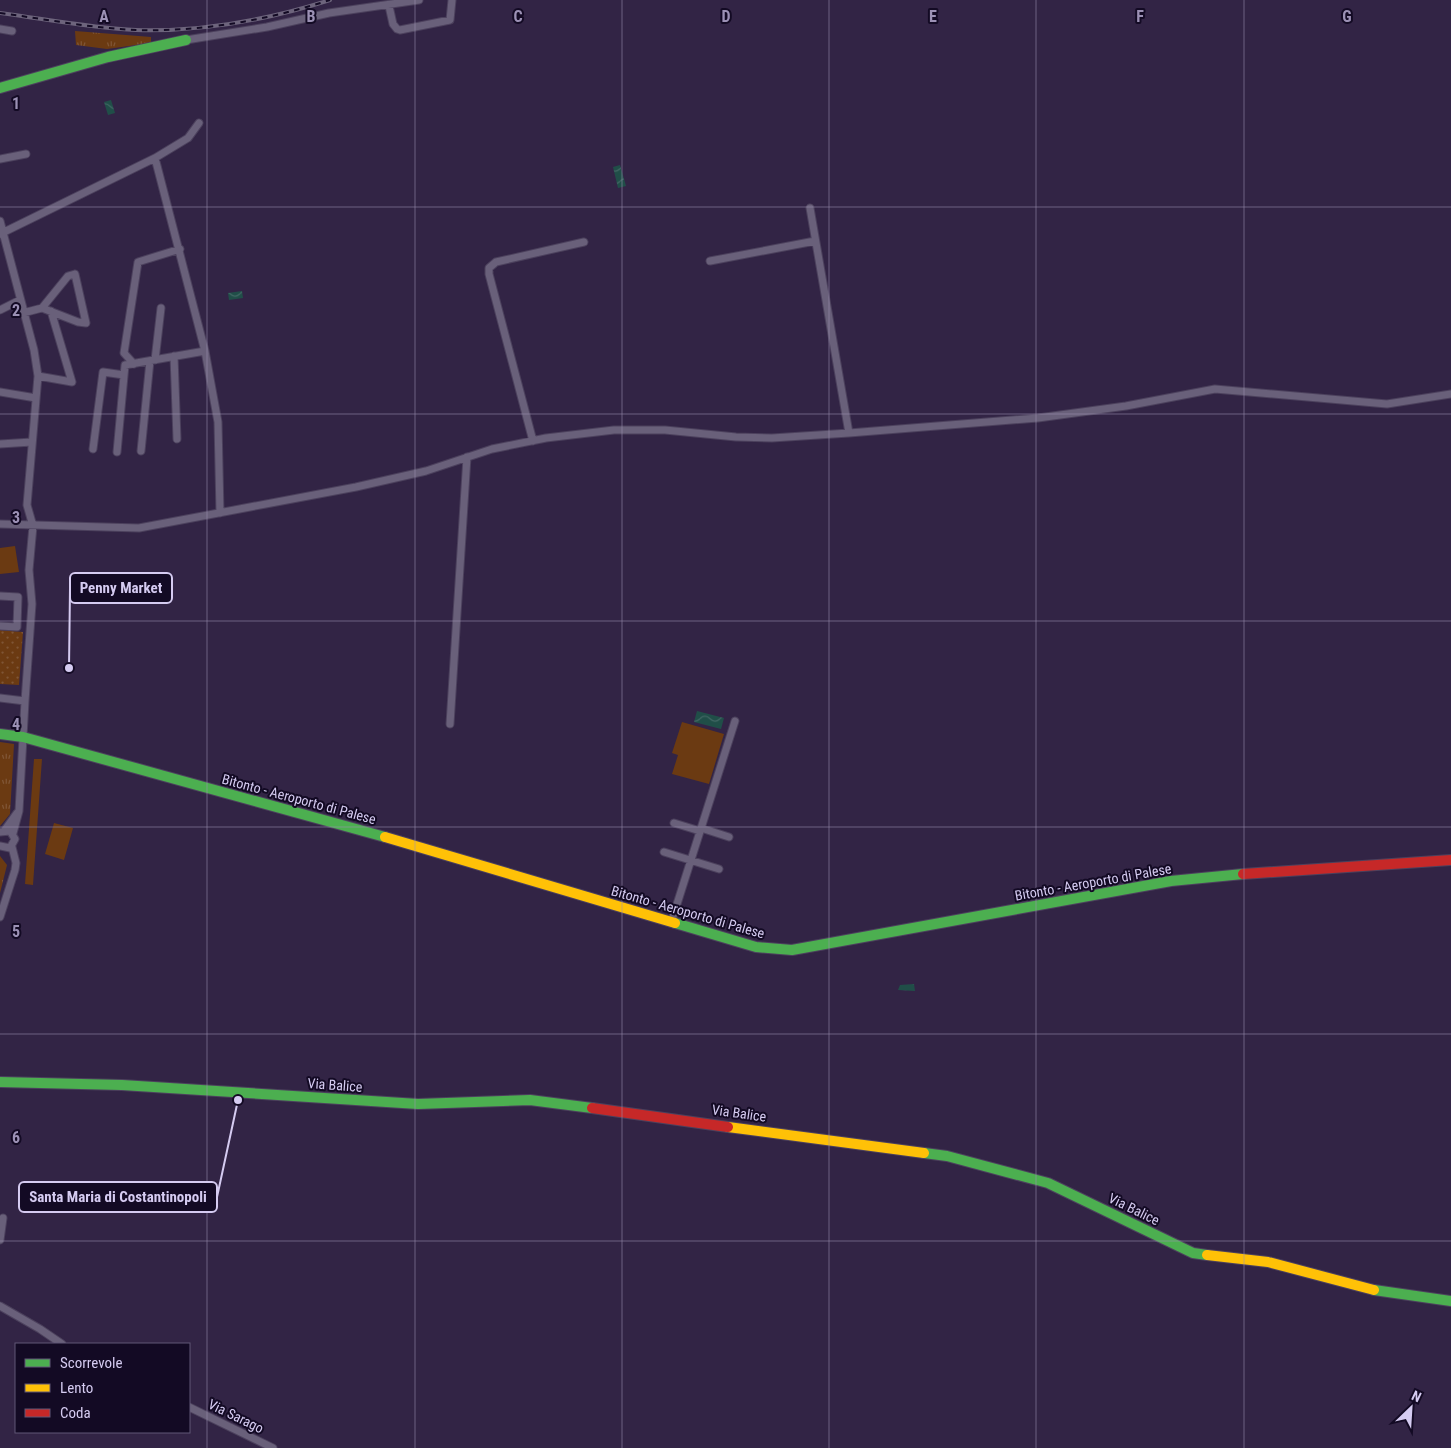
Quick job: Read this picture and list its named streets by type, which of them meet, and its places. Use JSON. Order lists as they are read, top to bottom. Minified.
{"streets":{"street":["Bitonto - Aeroporto di Palese","Via Balice","Via Sarago"]},"places":["Penny Market","Santa Maria di Costantinopoli"],"legend":["Scorrevole","Lento","Coda"],"north":"top right","grid":{"columns":["A","B","C","D","E","F","G"],"rows":["1","2","3","4","5","6"]}}
